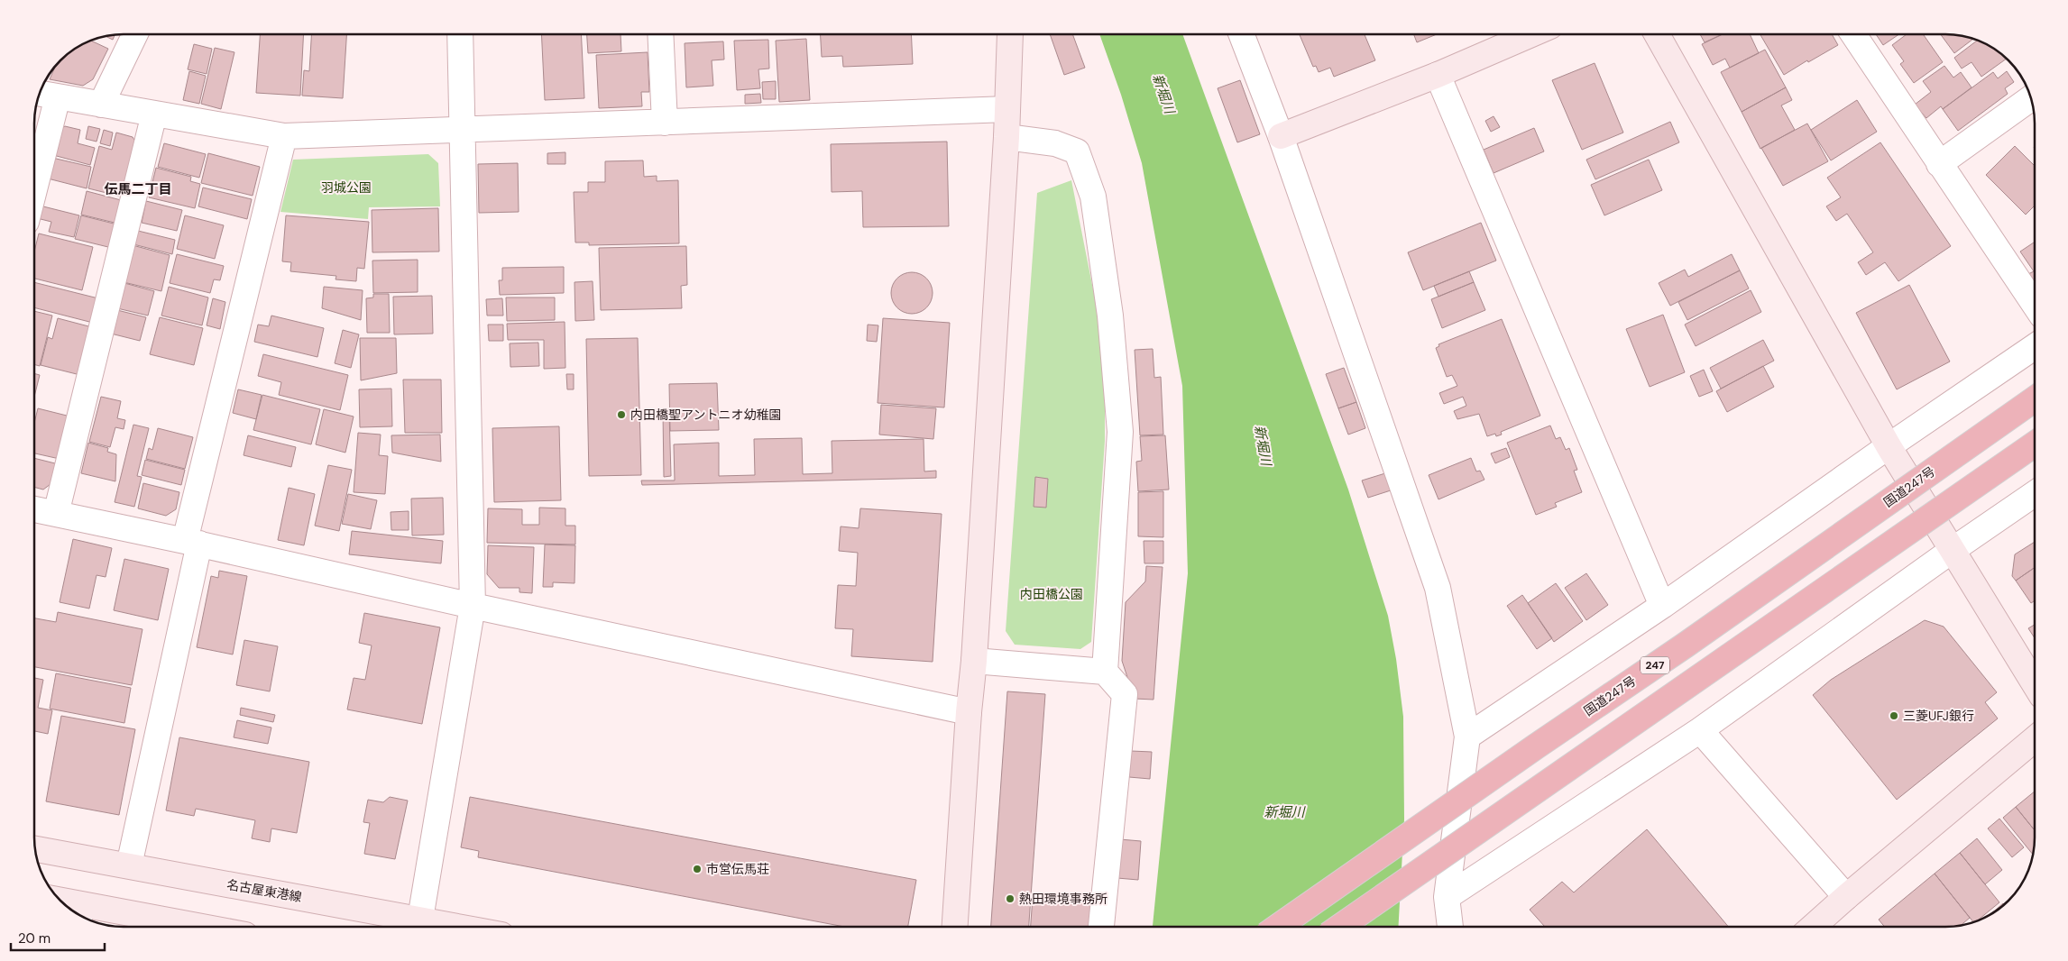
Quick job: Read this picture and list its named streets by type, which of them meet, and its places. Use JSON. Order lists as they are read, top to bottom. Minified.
{"streets":{"highway":["国道247号","247"],"street":["名古屋東港線"]},"districts":["伝馬二丁目"],"water":["新堀川"],"parks":["羽城公園","内田橋公園"],"places":["内田橋聖アントニオ幼稚園","三菱UFJ銀行","市営伝馬荘","熱田環境事務所"],"scale_bar":"20 m"}
